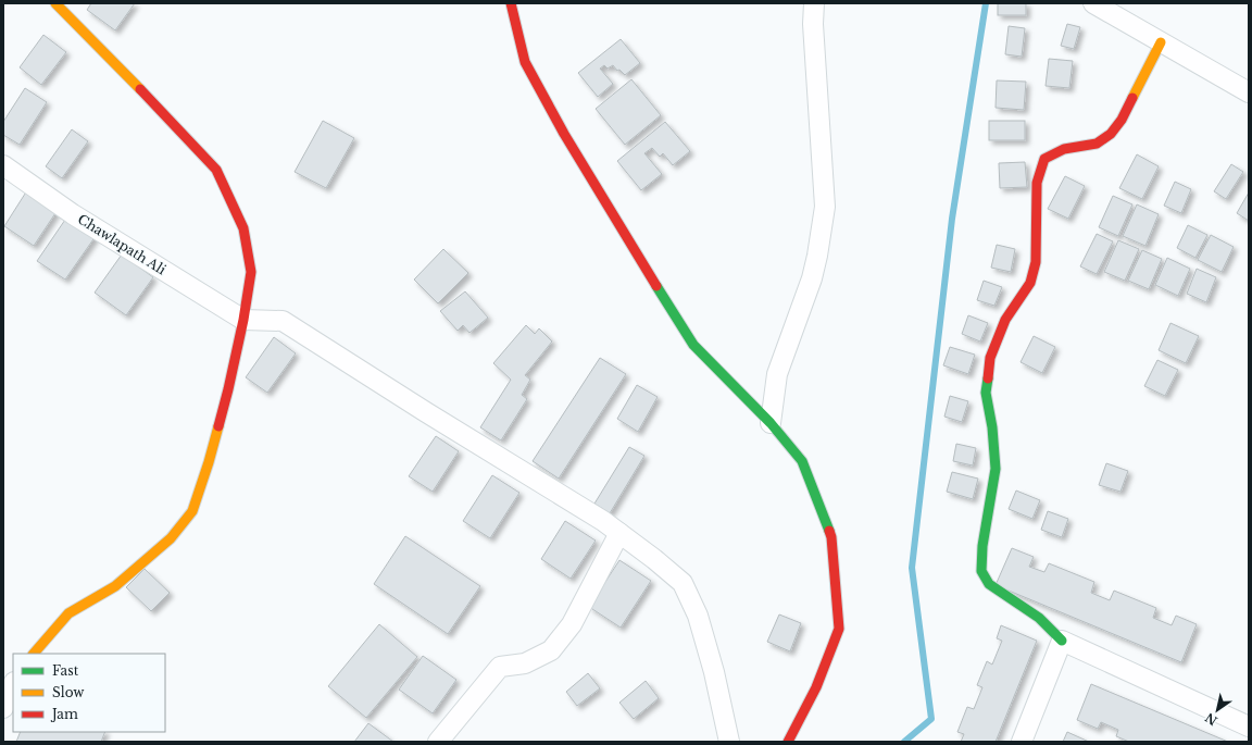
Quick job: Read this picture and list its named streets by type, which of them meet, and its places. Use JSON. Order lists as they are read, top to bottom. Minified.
{"streets":{"street":["Chawlapath Ali"]},"legend":["Fast","Slow","Jam"],"north":"bottom left"}
